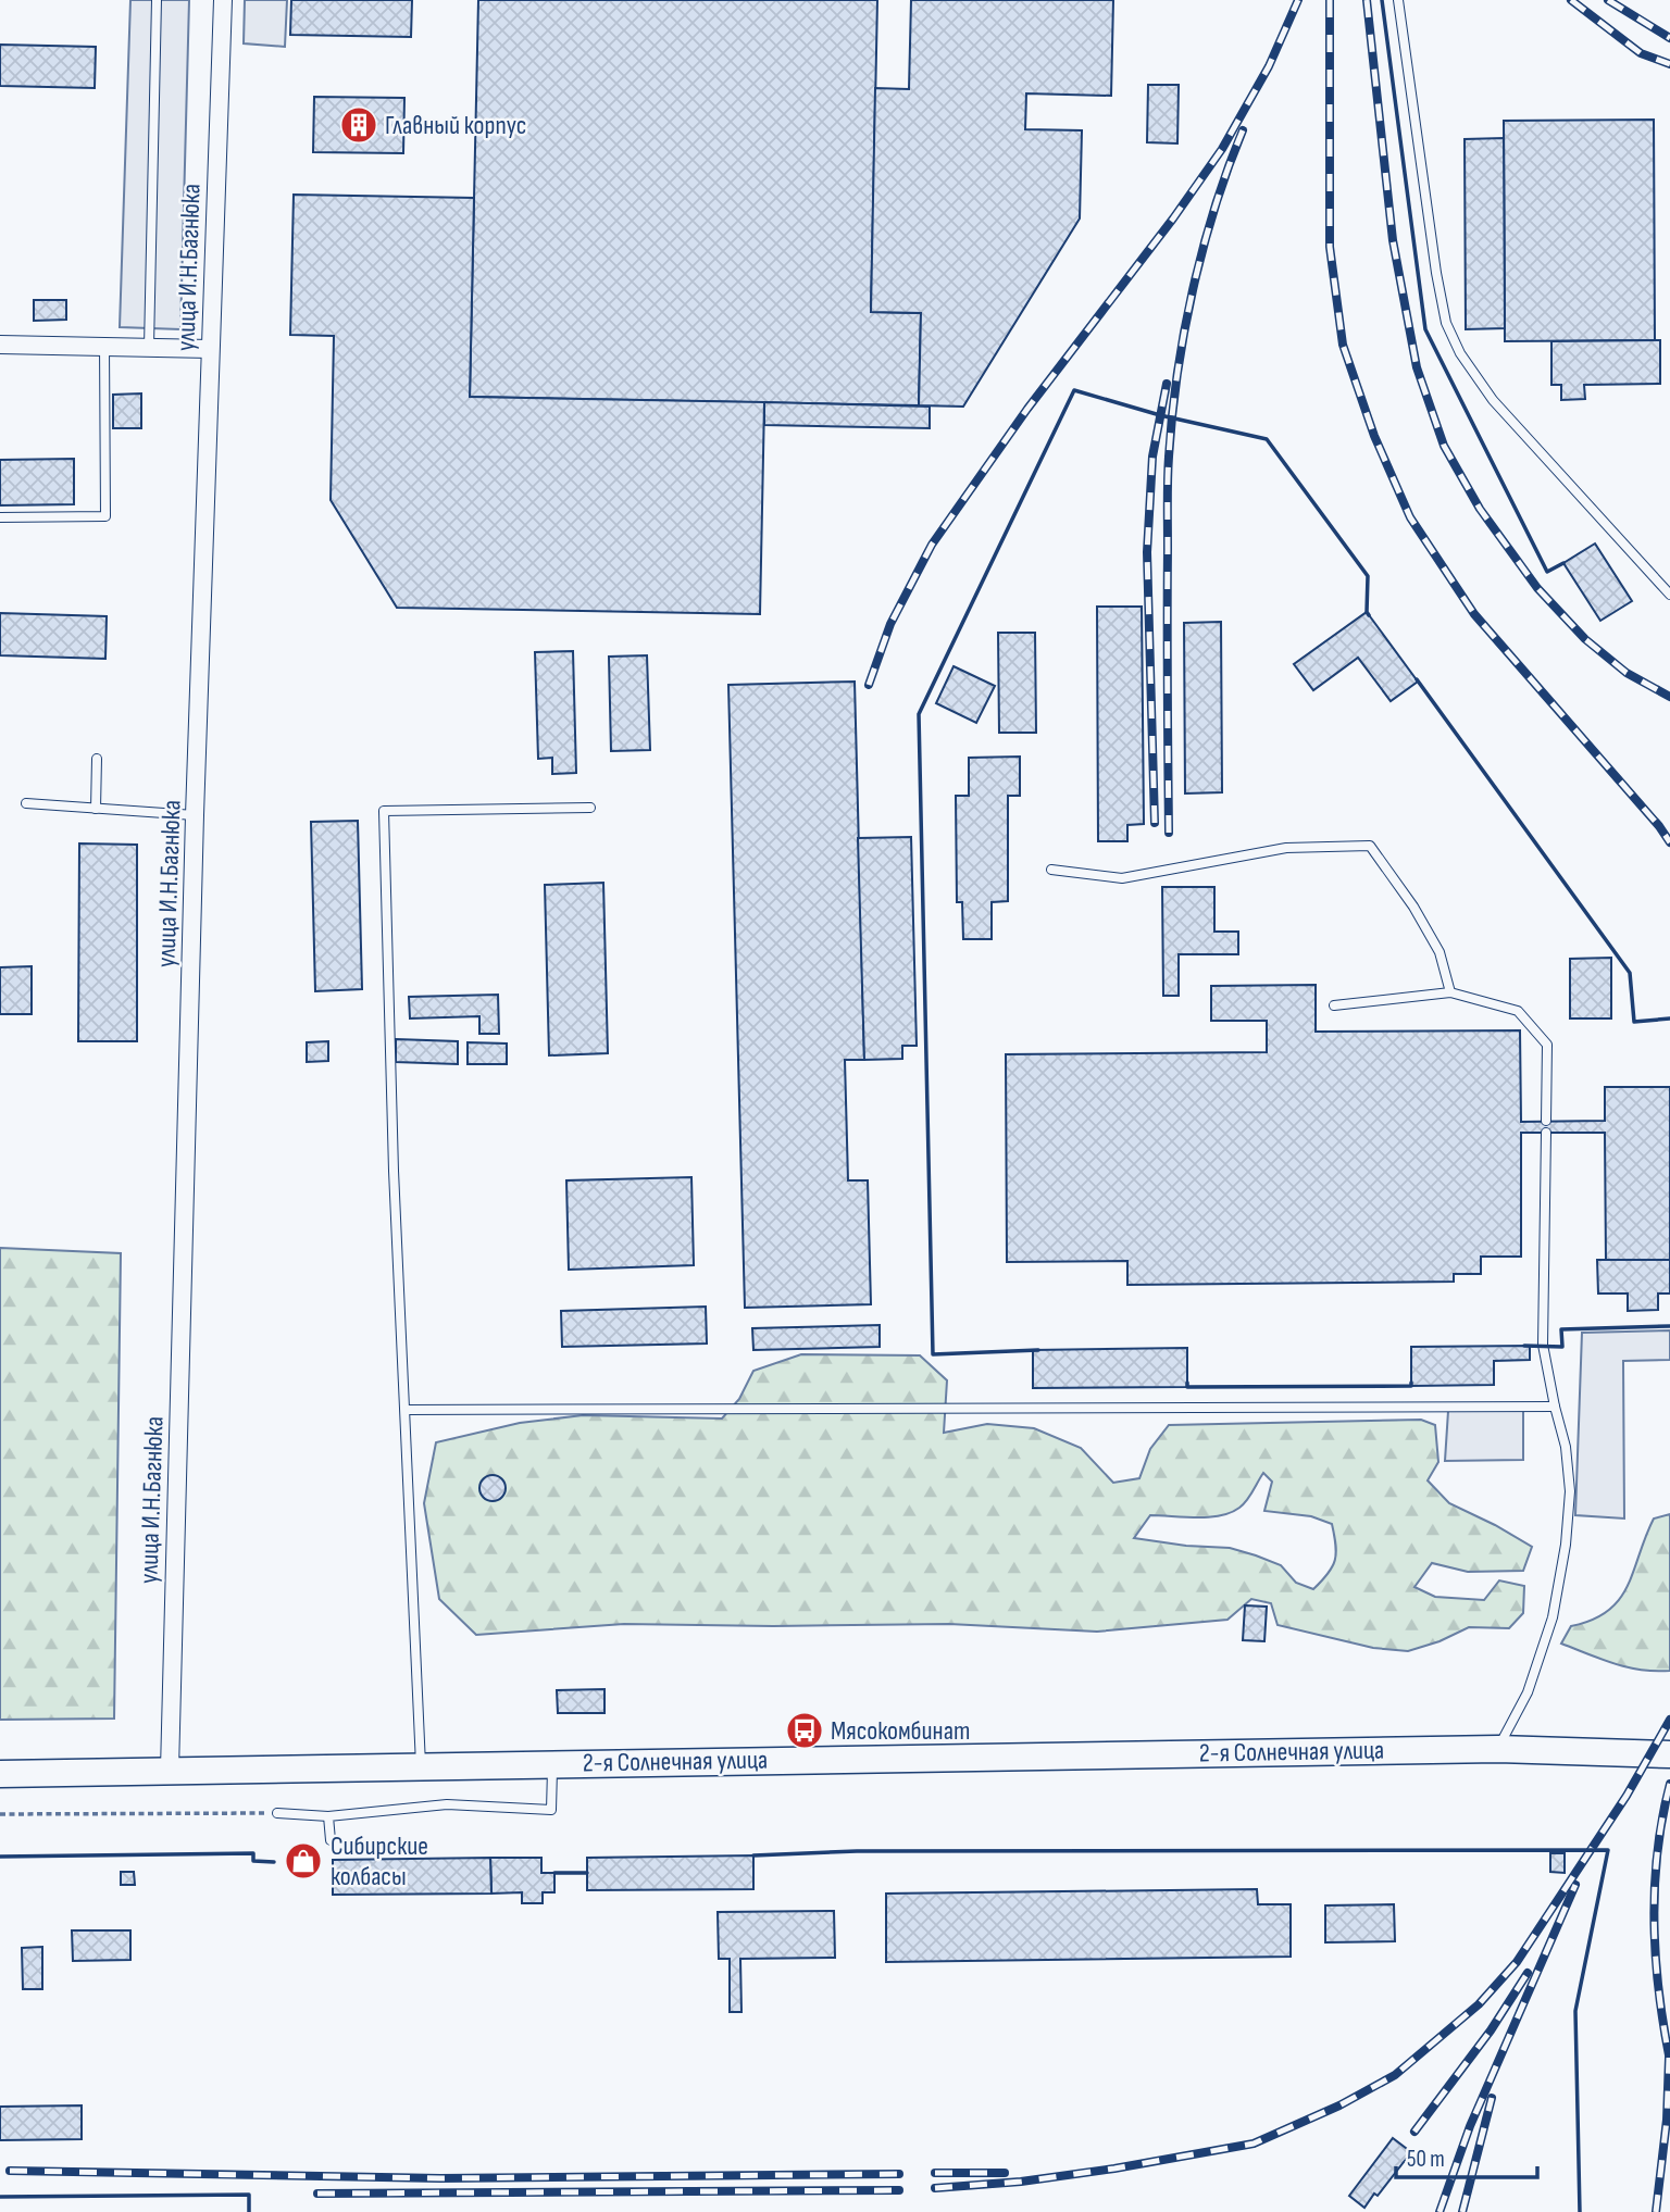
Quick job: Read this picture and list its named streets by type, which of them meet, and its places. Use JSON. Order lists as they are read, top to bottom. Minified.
{"streets":{"main road":["2-я Солнечная улица"],"street":["улица И.Н.Багнюка"]},"crossings":[["улица И.Н.Багнюка","2-я Солнечная улица"]],"places":{"building":["Главный корпус"],"bus stop":["Мясокомбинат"],"shop":["Сибирские колбасы"]},"scale_bar":"50 m"}
